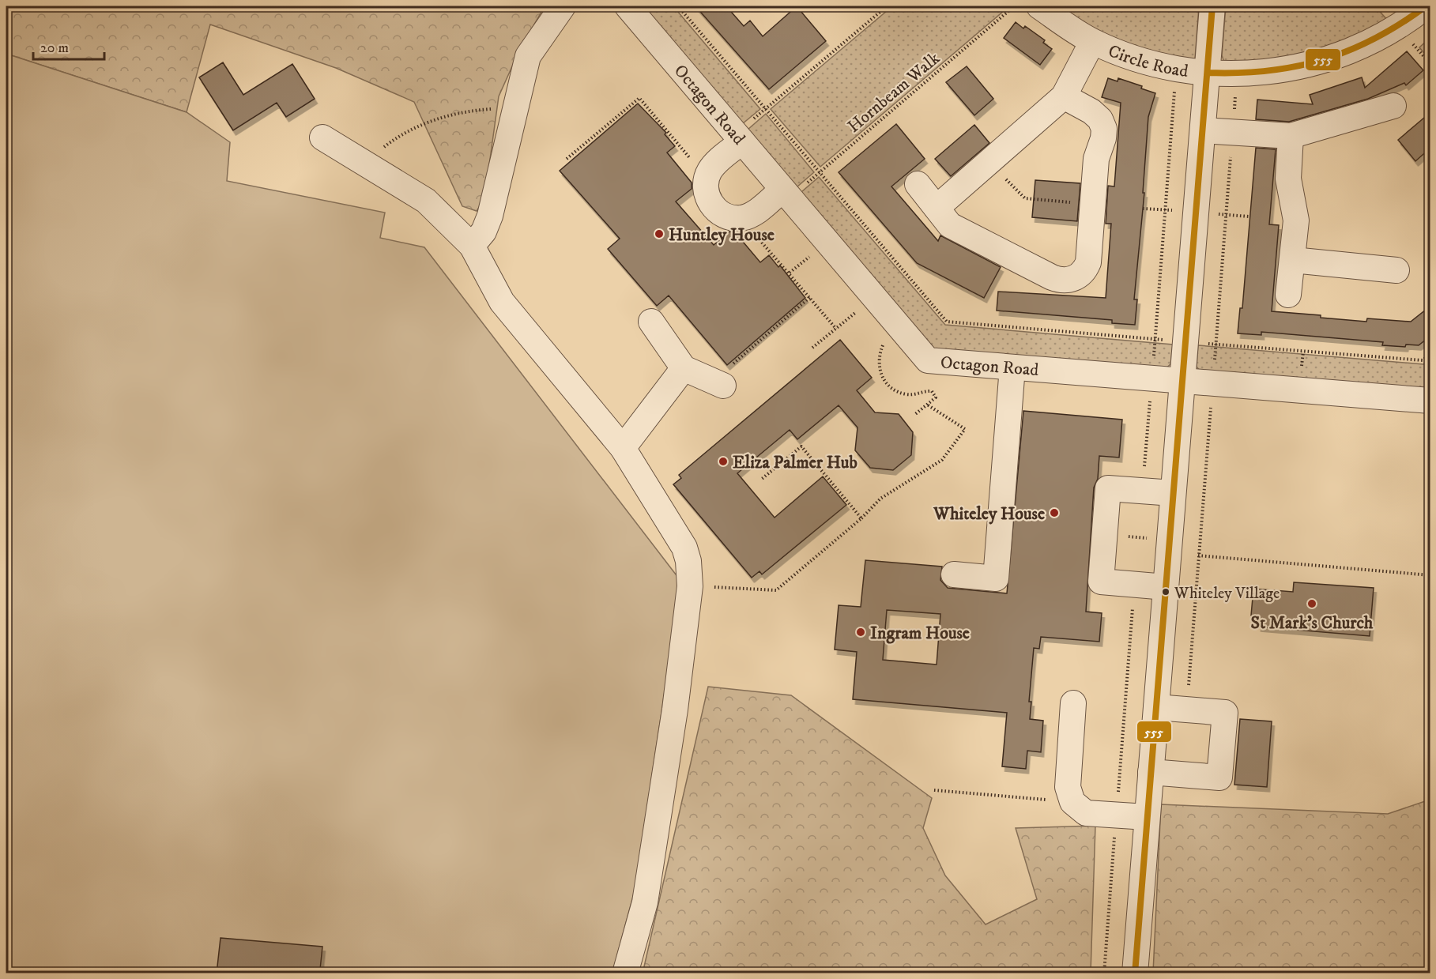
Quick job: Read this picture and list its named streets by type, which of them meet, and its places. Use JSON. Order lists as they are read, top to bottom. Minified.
{"streets":{"street":["Circle Road","Octagon Road"],"path":["Hornbeam Walk"]},"crossings":[["Hornbeam Walk","Octagon Road"]],"places":["Huntley House","Eliza Palmer Hub","Whiteley House","Whiteley Village","St Mark's Church","Ingram House"],"lines":["transit line 555"],"scale_bar":"20 m"}
